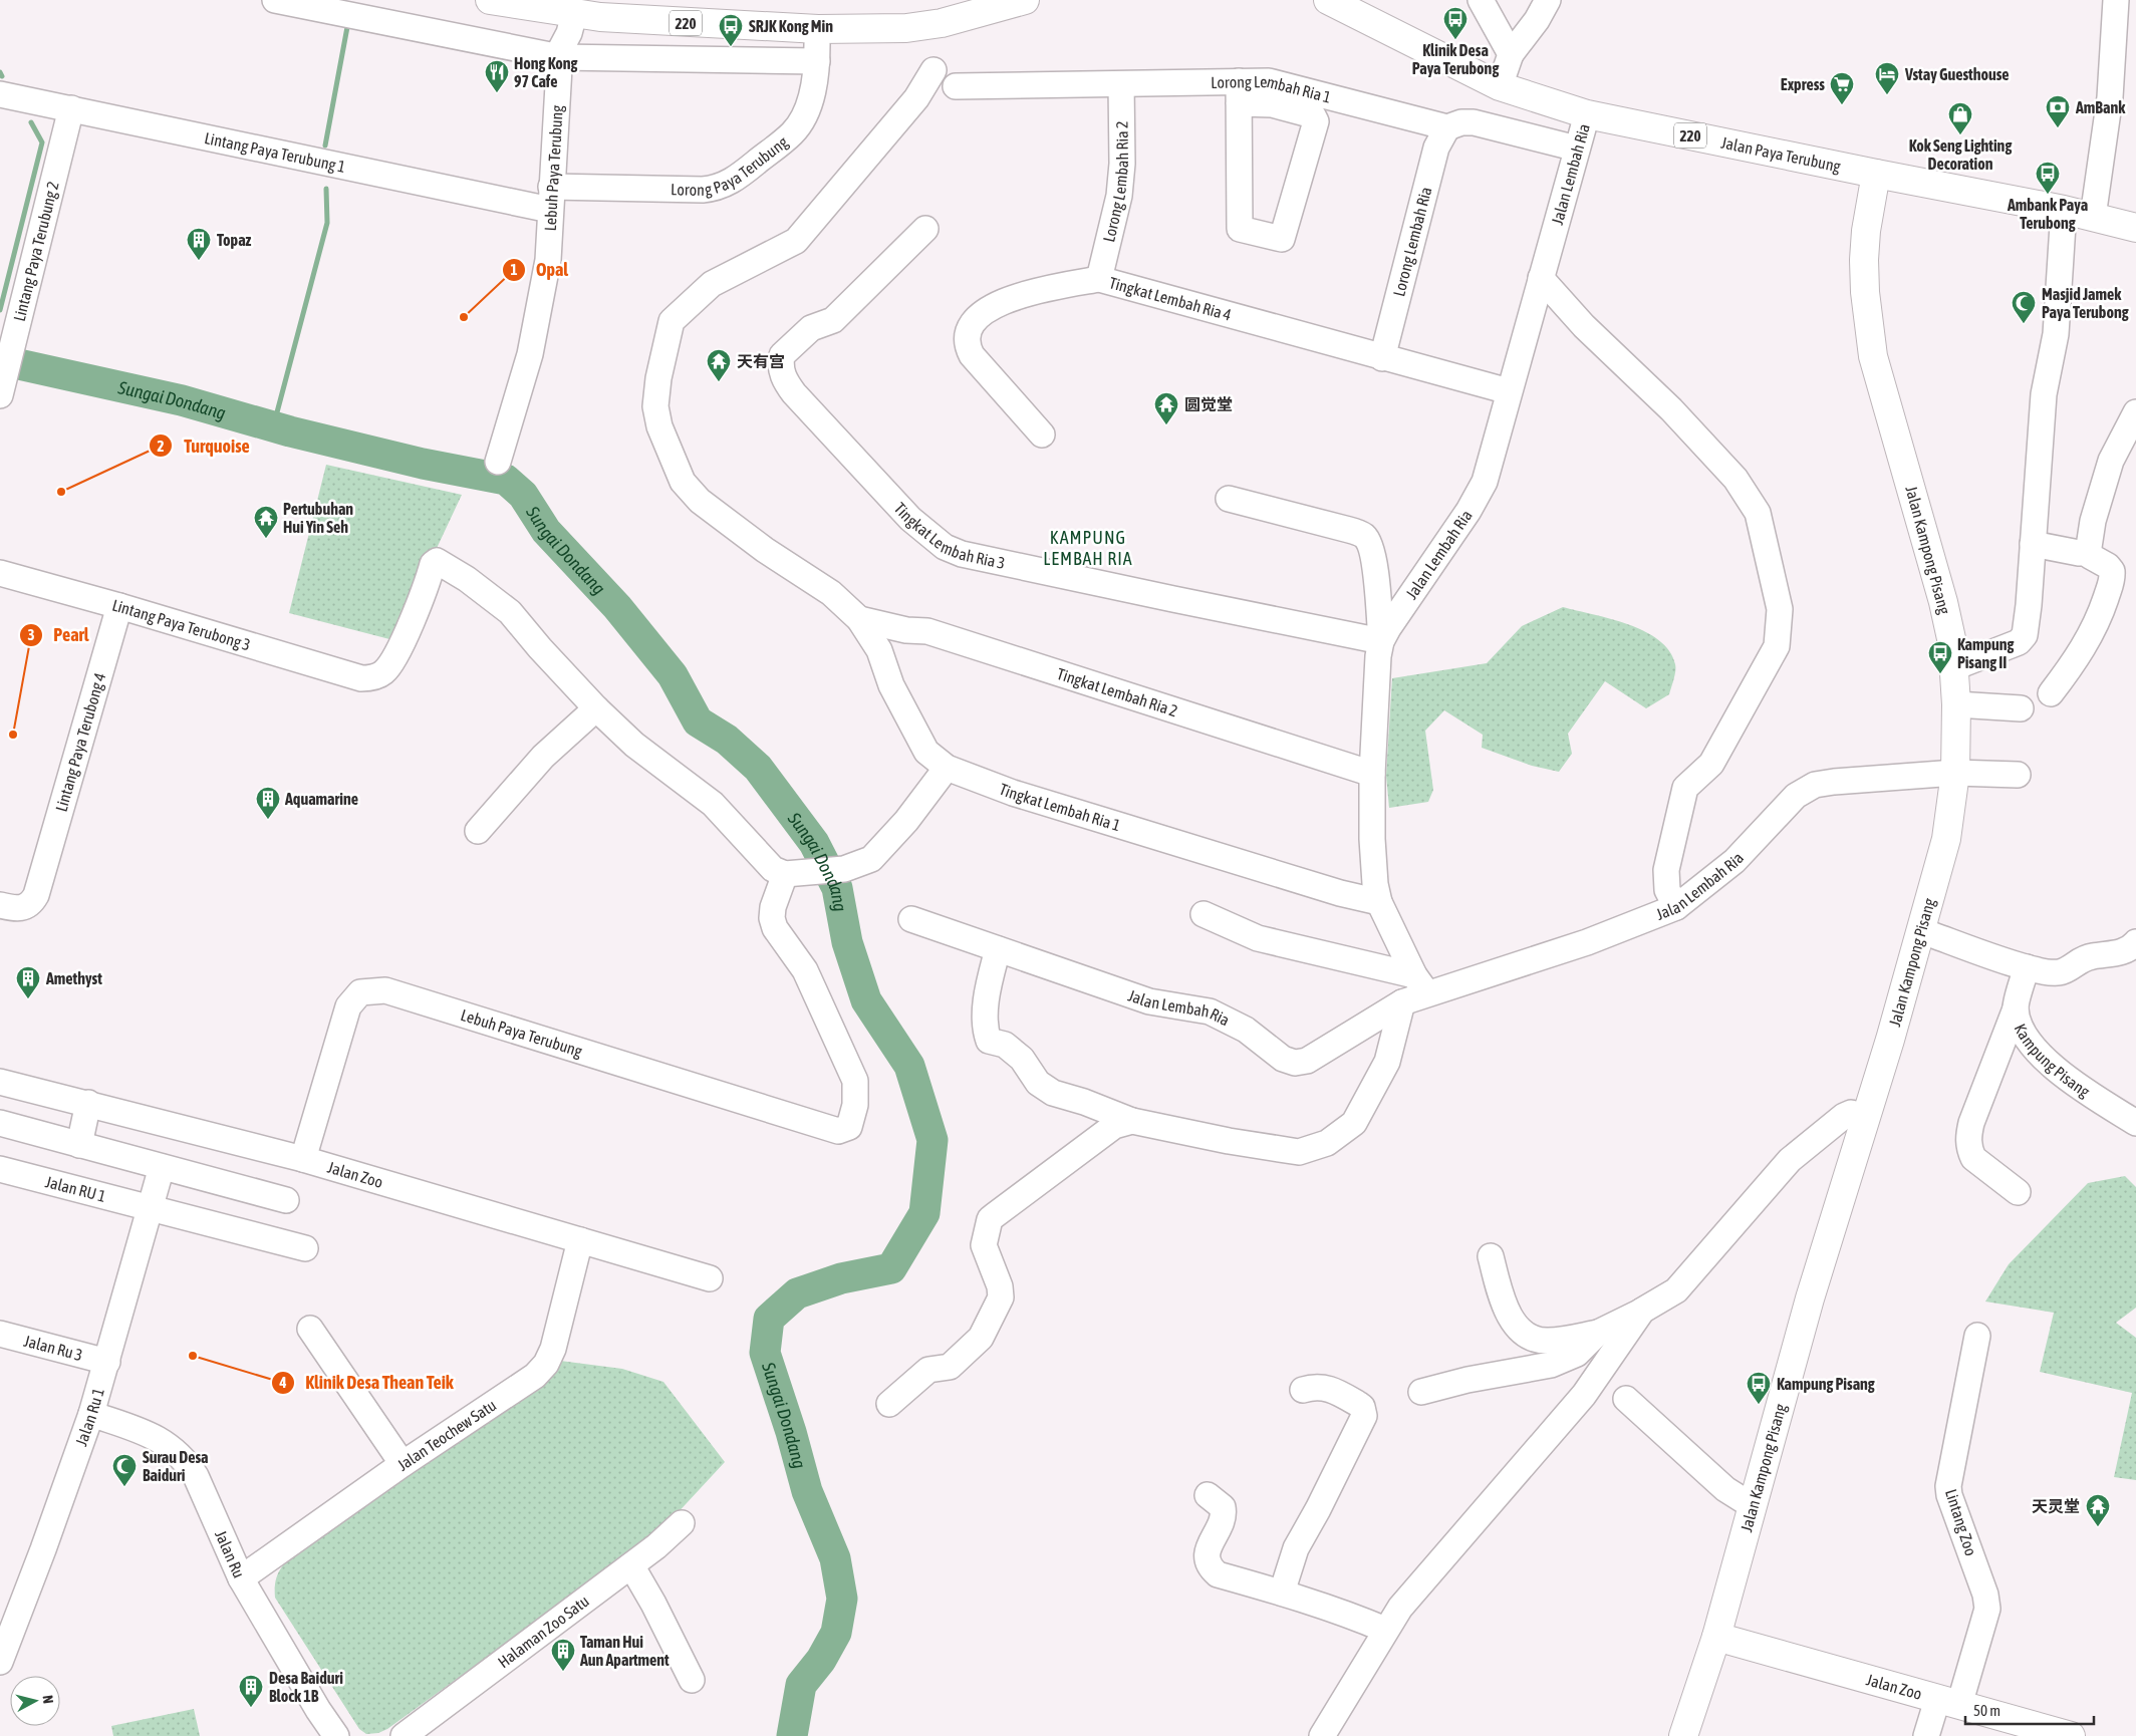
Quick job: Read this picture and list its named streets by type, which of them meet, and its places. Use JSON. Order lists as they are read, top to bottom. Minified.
{"streets":{"main road":["220","Jalan Paya Terubung","Jalan Kampong Pisang","Jalan Zoo"],"street":["Lorong Lembah Ria 1","Lintang Paya Terubung 1","Lorong Paya Terubung","Lebuh Paya Terubung","Jalan Lembah Ria","Lorong Lembah Ria 2","Lorong Lembah Ria","Lintang Paya Terubung 2","Tingkat Lembah Ria 4","Tingkat Lembah Ria 3","Lintang Paya Terubong 3","Tingkat Lembah Ria 2","Lintang Paya Terubong 4","Tingkat Lembah Ria 1","Kampung Pisang","Jalan RU 1","Jalan Ru 3","Jalan Ru 1","Jalan Teochew Satu","Lintang Zoo","Jalan Ru","Halaman Zoo Satu"]},"crossings":[["220","Lorong Paya Terubung"],["220","Lebuh Paya Terubung"],["Lorong Lembah Ria 1","Jalan Lembah Ria"],["Lorong Lembah Ria 1","Lorong Lembah Ria 2"],["Lorong Lembah Ria 1","Lorong Lembah Ria"],["Lintang Paya Terubung 1","Lorong Paya Terubung"],["Lintang Paya Terubung 1","Lebuh Paya Terubung"],["Lintang Paya Terubung 1","Lintang Paya Terubung 2"],["Jalan Paya Terubung","Jalan Lembah Ria"],["Jalan Paya Terubung","Jalan Kampong Pisang"],["Lorong Paya Terubung","Lebuh Paya Terubung"],["Lebuh Paya Terubung","Jalan Zoo"],["Jalan Lembah Ria","Tingkat Lembah Ria 4"],["Jalan Lembah Ria","Tingkat Lembah Ria 3"],["Jalan Lembah Ria","Jalan Kampong Pisang"],["Jalan Lembah Ria","Tingkat Lembah Ria 2"],["Jalan Lembah Ria","Tingkat Lembah Ria 1"],["Lorong Lembah Ria 2","Tingkat Lembah Ria 4"],["Lorong Lembah Ria","Tingkat Lembah Ria 4"],["Jalan Kampong Pisang","Jalan Zoo"],["Lintang Paya Terubong 3","Lintang Paya Terubong 4"],["Tingkat Lembah Ria 2","Tingkat Lembah Ria 1"],["Jalan Zoo","Jalan Teochew Satu"],["Jalan Zoo","Lintang Zoo"],["Jalan RU 1","Jalan Ru 1"],["Jalan Ru 3","Jalan Ru 1"],["Jalan Ru 1","Jalan Ru"],["Jalan Teochew Satu","Jalan Ru"]],"districts":["KAMPUNG LEMBAH RIA"],"water":["Sungai Dondang"],"places":{"bus stop":["Klinik Desa Paya Terubong","SRJK Kong Min","Ambank Paya Terubong","Kampung Pisang II","Kampung Pisang"],"restaurant":["Hong Kong 97 Cafe"],"hotel":["Vstay Guesthouse"],"supermarket":["Express"],"bank":["AmBank"],"shop":["Kok Seng Lighting Decoration"],"building":["Topaz","Aquamarine","Amethyst","Taman Hui Aun Apartment","Desa Baiduri Block 1B"],"other":["Opal","Turquoise","Pearl","Klinik Desa Thean Teik"],"mosque":["Masjid Jamek Paya Terubong","Surau Desa Baiduri"],"temple":["天有宫","圆觉堂","Pertubuhan Hui Yin Seh","天灵堂"]},"scale_bar":"50 m","north":"right"}
